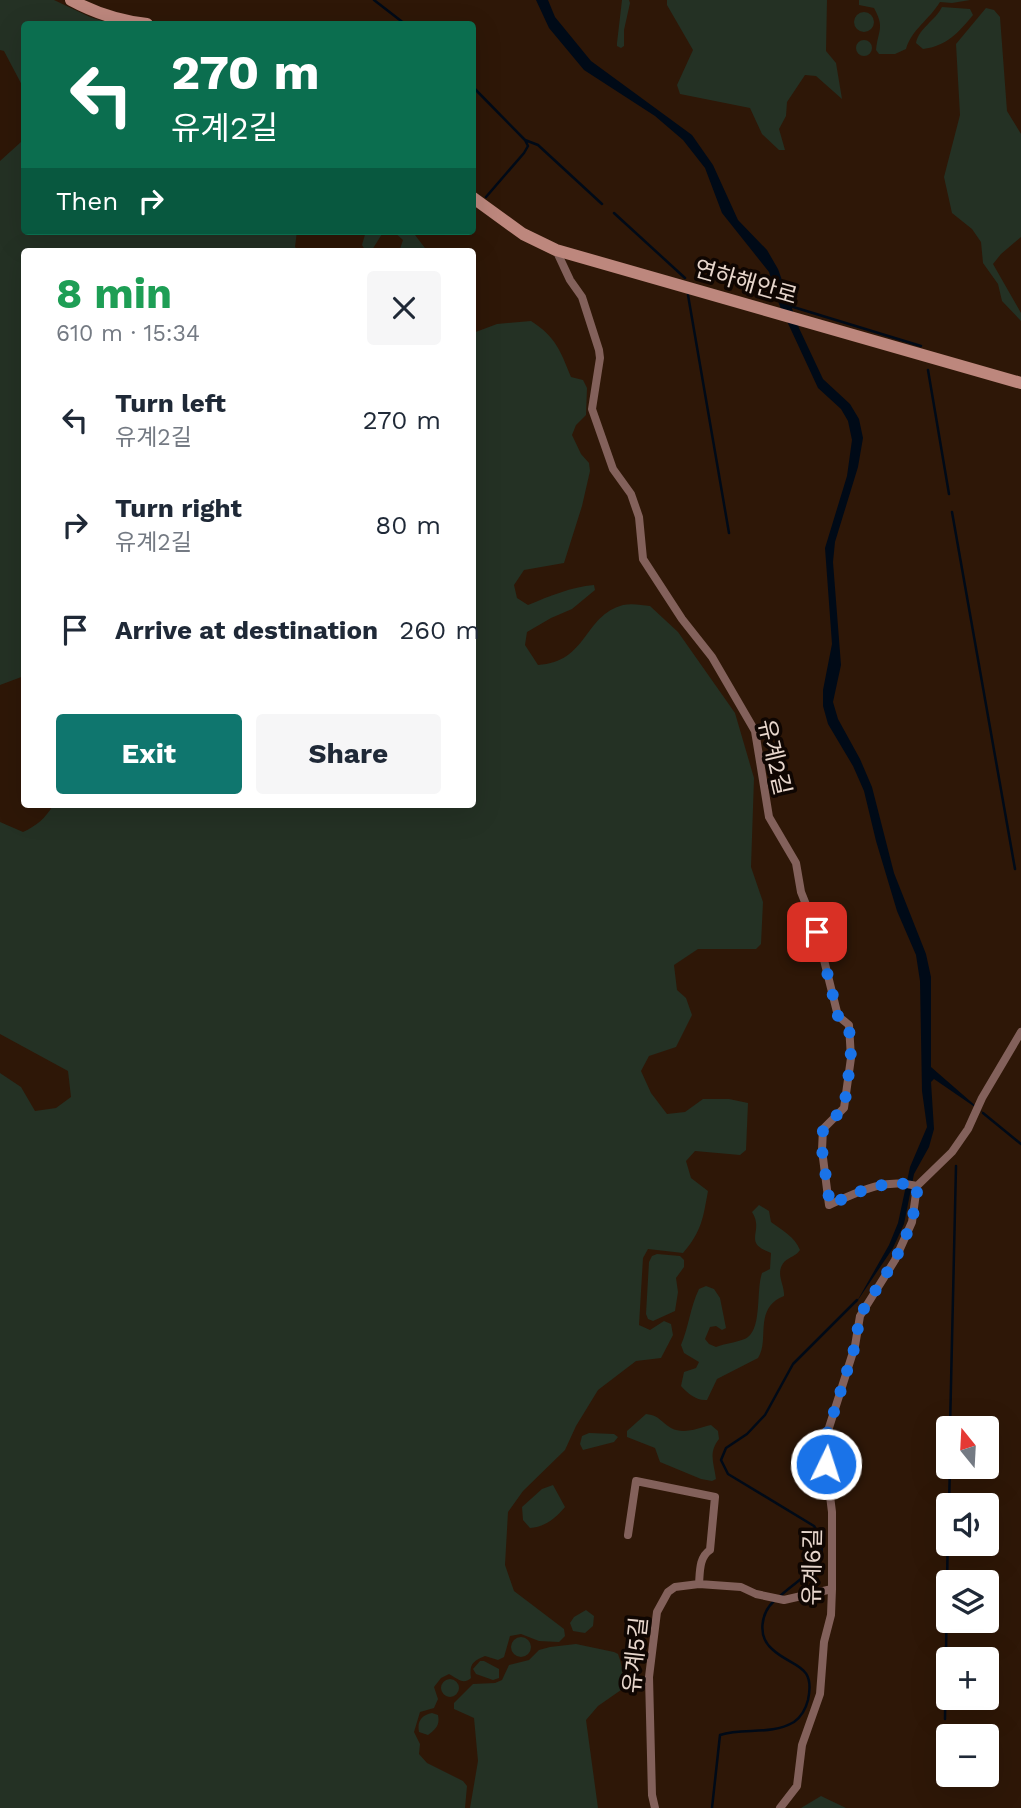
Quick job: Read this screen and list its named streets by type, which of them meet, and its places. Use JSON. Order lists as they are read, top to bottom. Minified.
{"streets":{"street":["연하해안로","유계2길","유계6길","유계5길"]},"crossings":[["연하해안로","유계2길"],["유계2길","유계6길"],["유계6길","유계5길"]],"north":"top","page":{"turn":["270 m","유계2길"],"then":"Then","heading":["8 min","610 m · 15:34"],"list":[{"name":"Turn left","note":"유계2길","value":"270 m"},{"name":"Turn right","note":"유계2길","value":"80 m"},{"name":"Arrive at destination","value":"260 m"}],"buttons":["Exit","Share"],"map_buttons":["+","−"]}}
